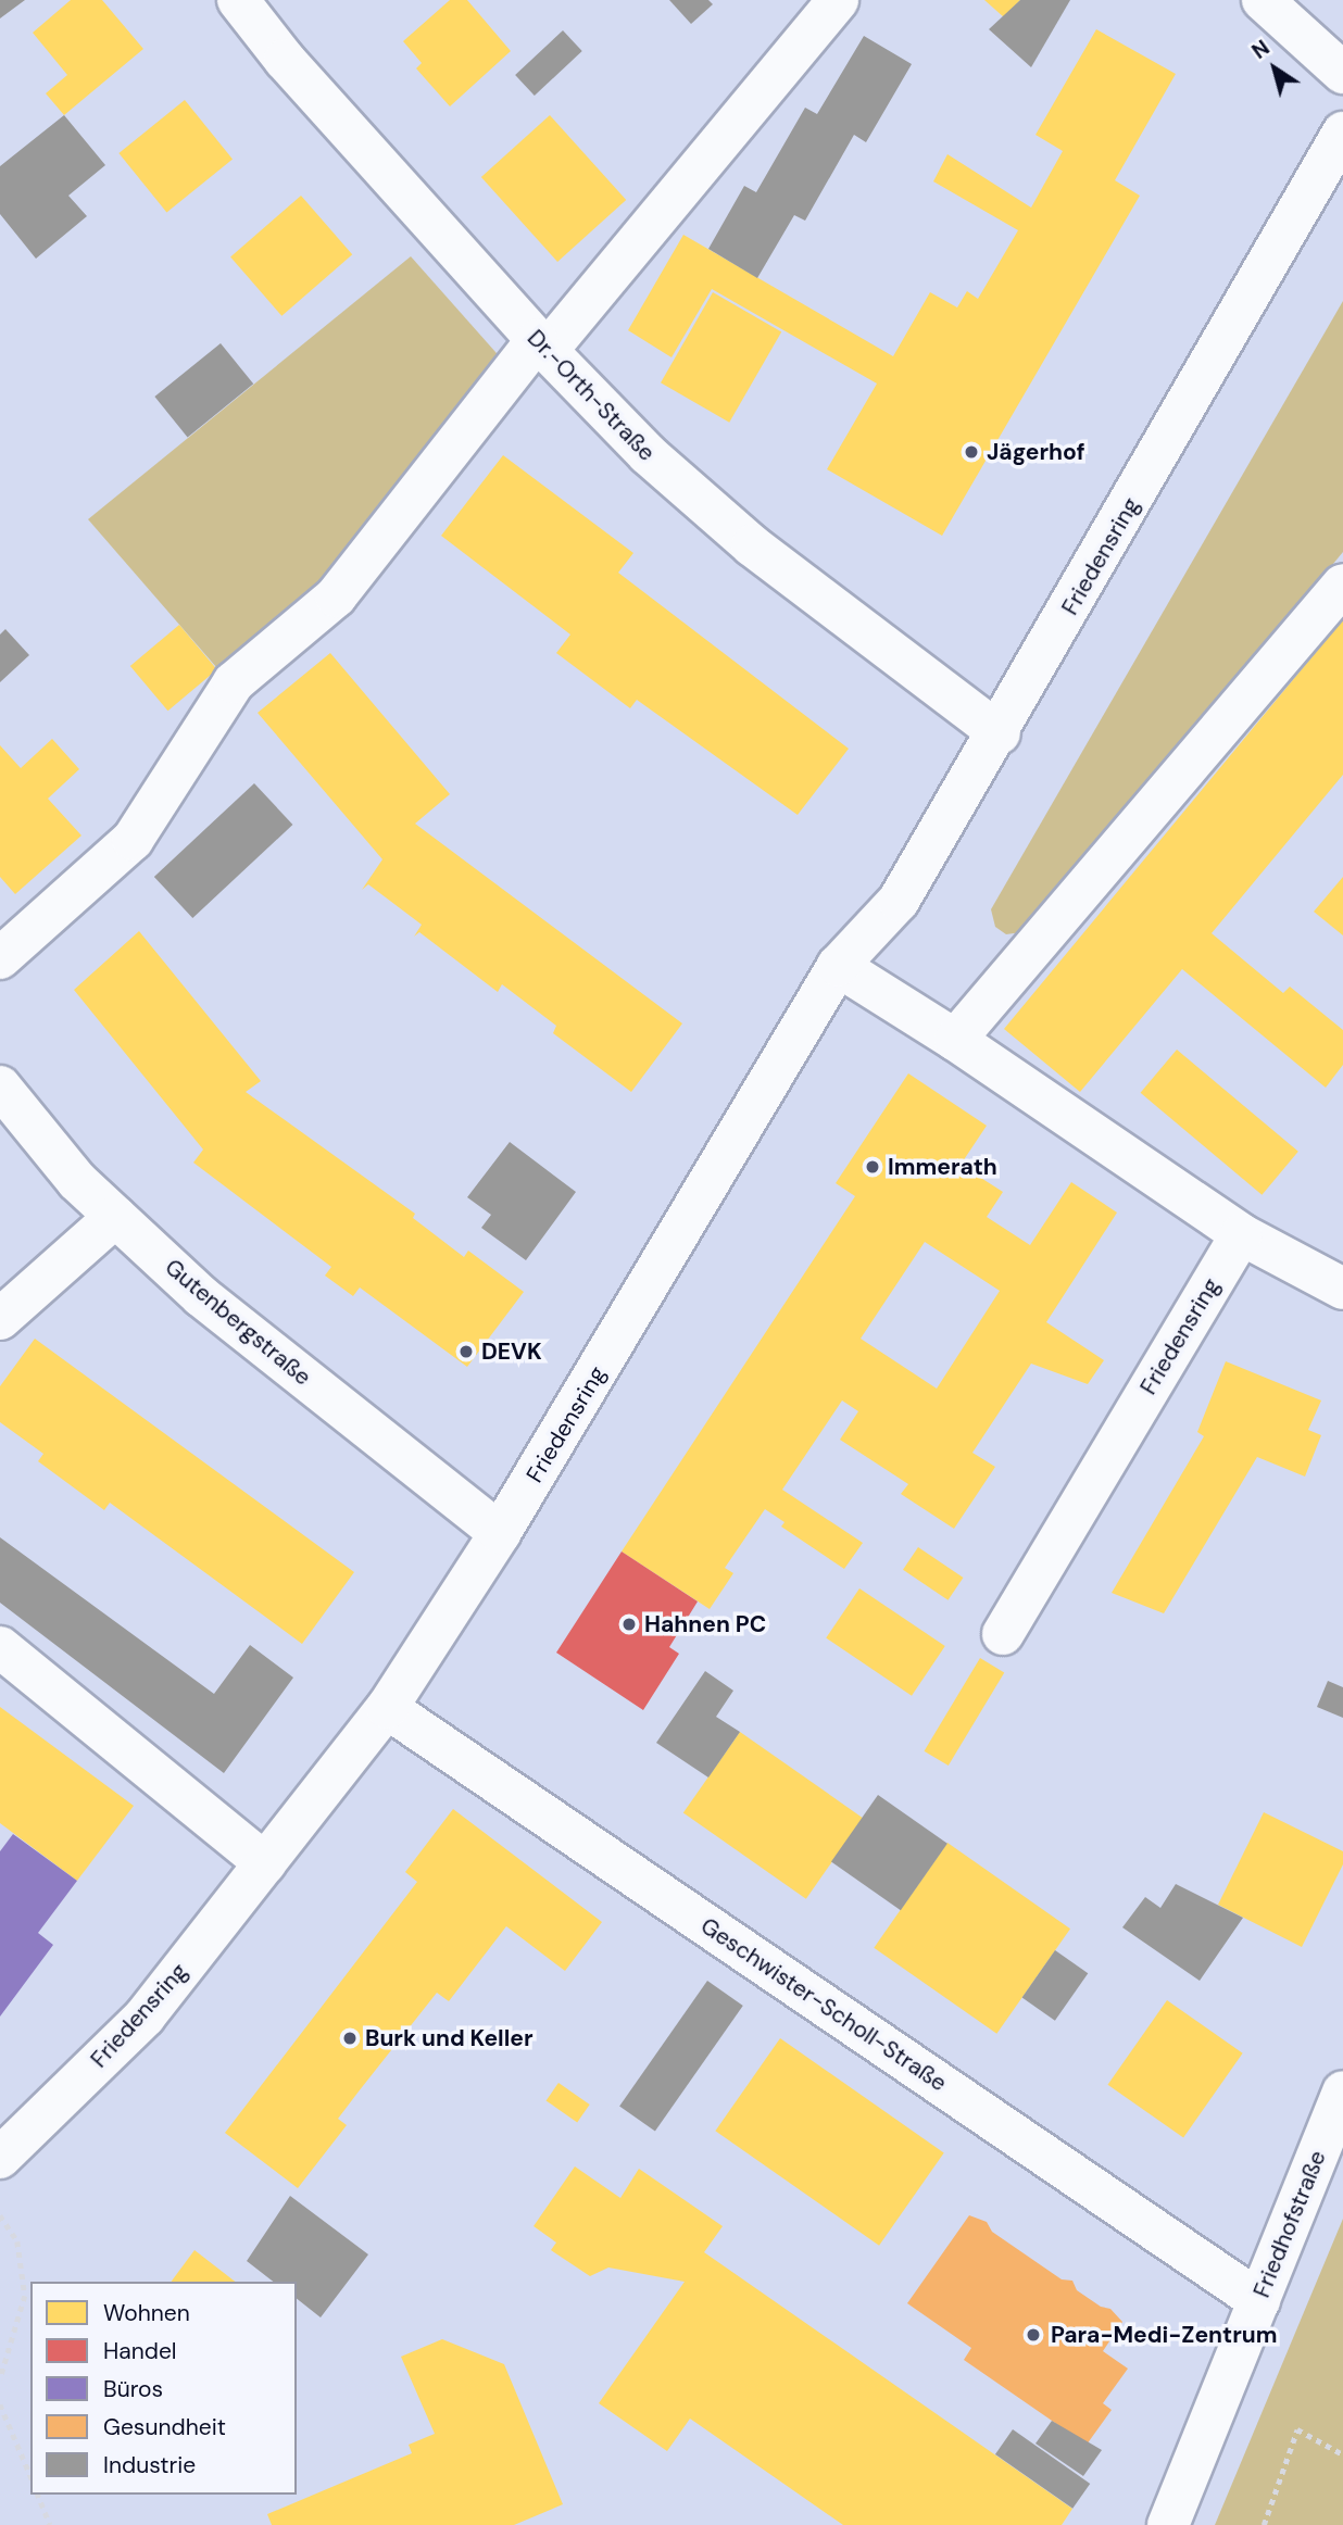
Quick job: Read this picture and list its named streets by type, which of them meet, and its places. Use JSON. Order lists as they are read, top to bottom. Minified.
{"streets":{"street":["Dr.-Orth-Straße","Friedensring","Gutenbergstraße","Geschwister-Scholl-Straße","Friedhofstraße"]},"crossings":[["Dr.-Orth-Straße","Friedensring"],["Friedensring","Gutenbergstraße"],["Friedensring","Geschwister-Scholl-Straße"],["Geschwister-Scholl-Straße","Friedhofstraße"]],"places":["Jägerhof","Immerath","DEVK","Hahnen PC","Burk und Keller","Para-Medi-Zentrum"],"legend":["Wohnen","Handel","Büros","Gesundheit","Industrie"],"north":"top left"}
